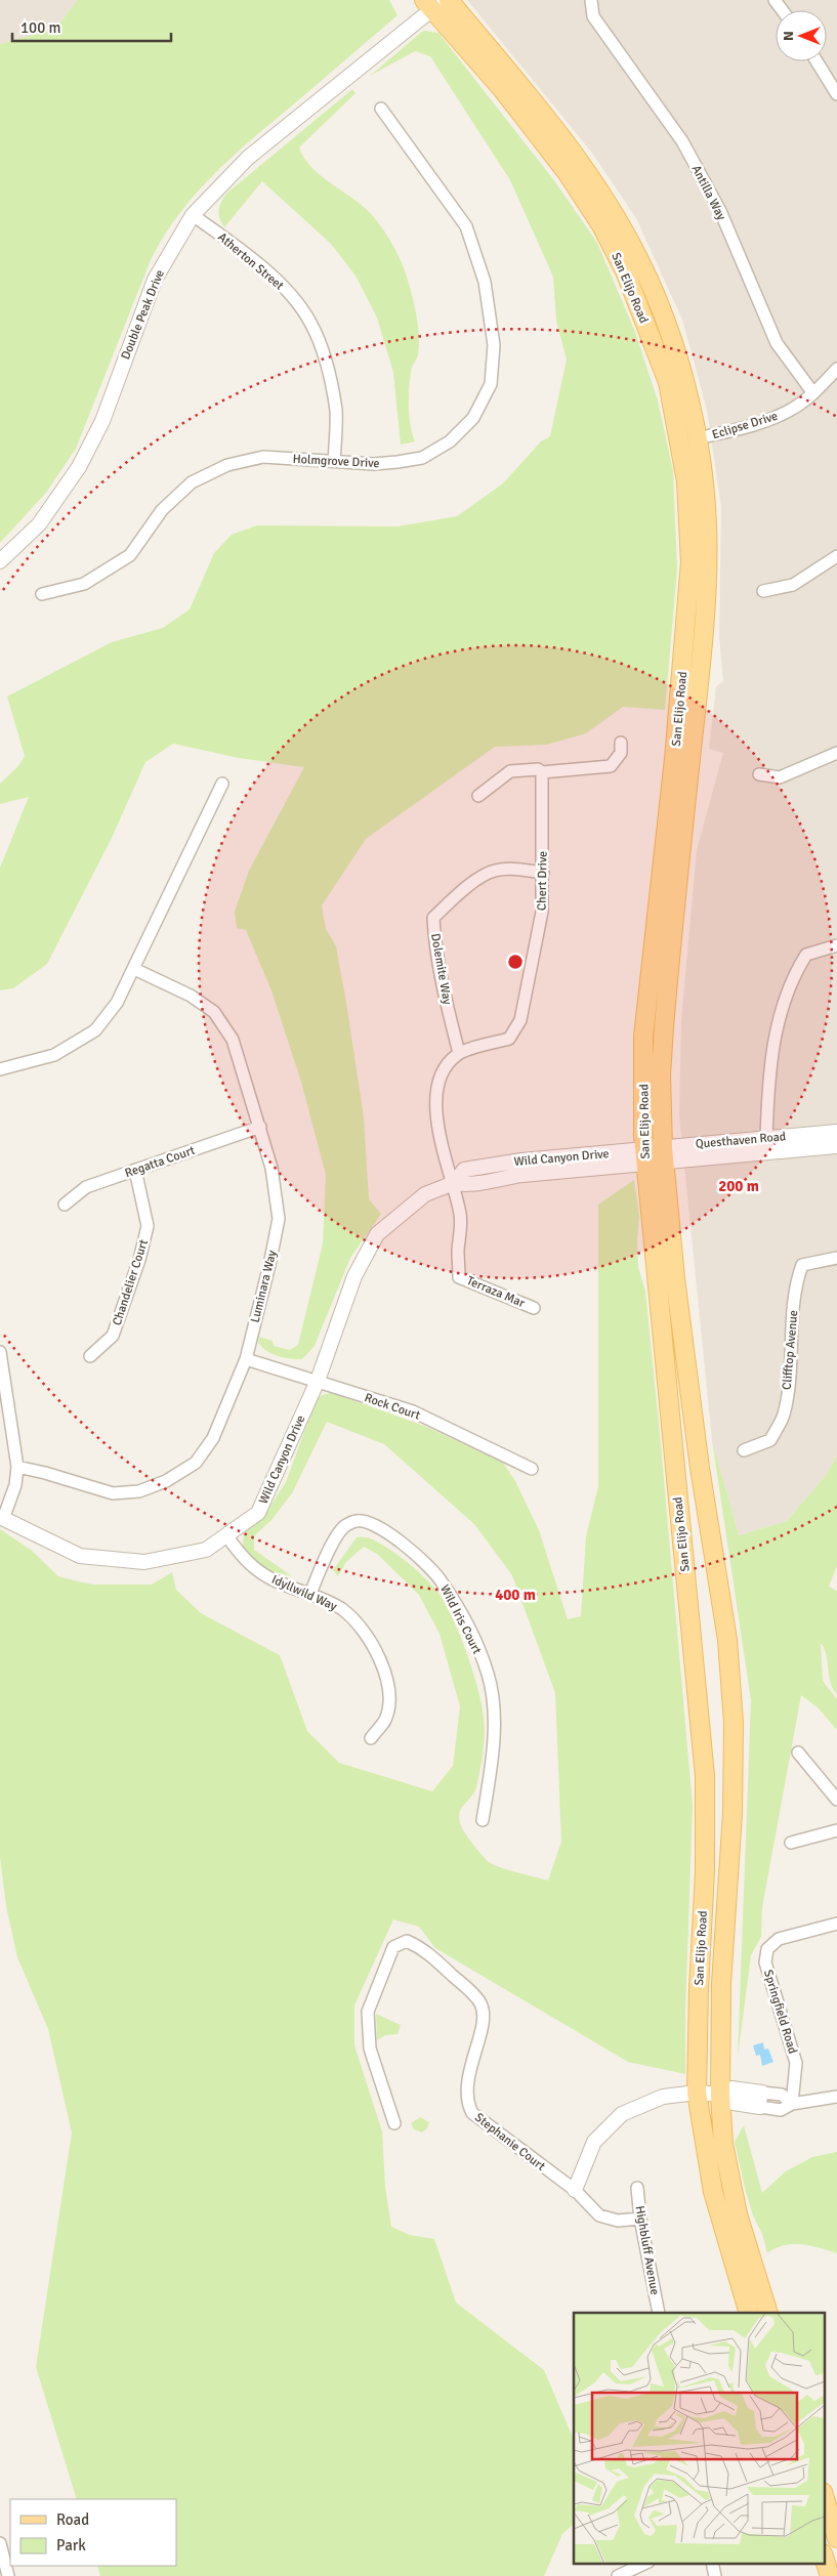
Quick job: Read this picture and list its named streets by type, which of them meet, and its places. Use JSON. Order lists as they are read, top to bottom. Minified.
{"streets":{"main road":["San Elijo Road"],"street":["Antilla Way","Atherton Street","Double Peak Drive","Eclipse Drive","Holmgrove Drive","Chert Drive","Dolemite Way","Questhaven Road","Wild Canyon Drive","Regatta Court","Chandelier Court","Luminara Way","Terraza Mar","Clifftop Avenue","Rock Court","Idyllwild Way","Wild Iris Court","Springfield Road","Stephanie Court","Highbluff Avenue"]},"crossings":[["Antilla Way","Eclipse Drive"],["Atherton Street","Double Peak Drive"],["Atherton Street","Holmgrove Drive"],["San Elijo Road","Double Peak Drive"],["San Elijo Road","Eclipse Drive"],["San Elijo Road","Questhaven Road"],["San Elijo Road","Wild Canyon Drive"],["Chert Drive","Dolemite Way"],["Questhaven Road","Wild Canyon Drive"],["Wild Canyon Drive","Terraza Mar"],["Wild Canyon Drive","Rock Court"],["Wild Canyon Drive","Idyllwild Way"],["Regatta Court","Chandelier Court"],["Regatta Court","Luminara Way"],["Luminara Way","Rock Court"],["Idyllwild Way","Wild Iris Court"]],"legend":["Road","Park"],"scale_bar":"100 m","north":"left","rings":["200 m","400 m"]}
